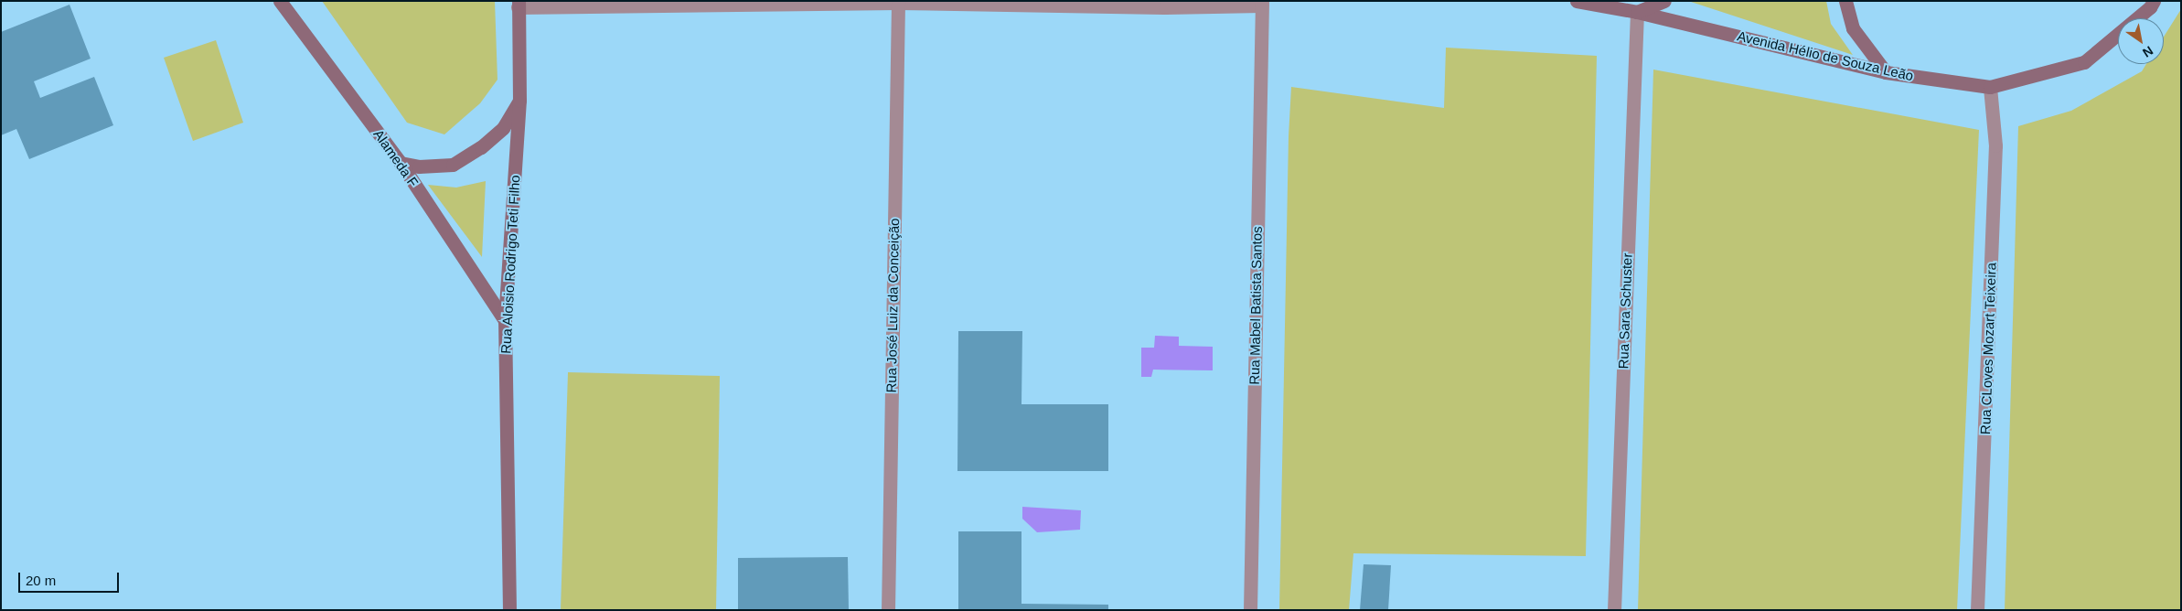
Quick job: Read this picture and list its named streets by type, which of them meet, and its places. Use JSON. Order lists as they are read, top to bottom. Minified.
{"streets":{"street":["Avenida Hélio de Souza Leão","Alameda F","Rua Aloisio Rodrigo Teti Filho","Rua José Luiz da Conceição","Rua Mabel Batista Santos","Rua Sara Schuster","Rua CLoves Mozart Teixeira"]},"crossings":[["Avenida Hélio de Souza Leão","Rua Sara Schuster"],["Avenida Hélio de Souza Leão","Rua CLoves Mozart Teixeira"],["Alameda F","Rua Aloisio Rodrigo Teti Filho"]],"scale_bar":"20 m","north":"bottom right"}
